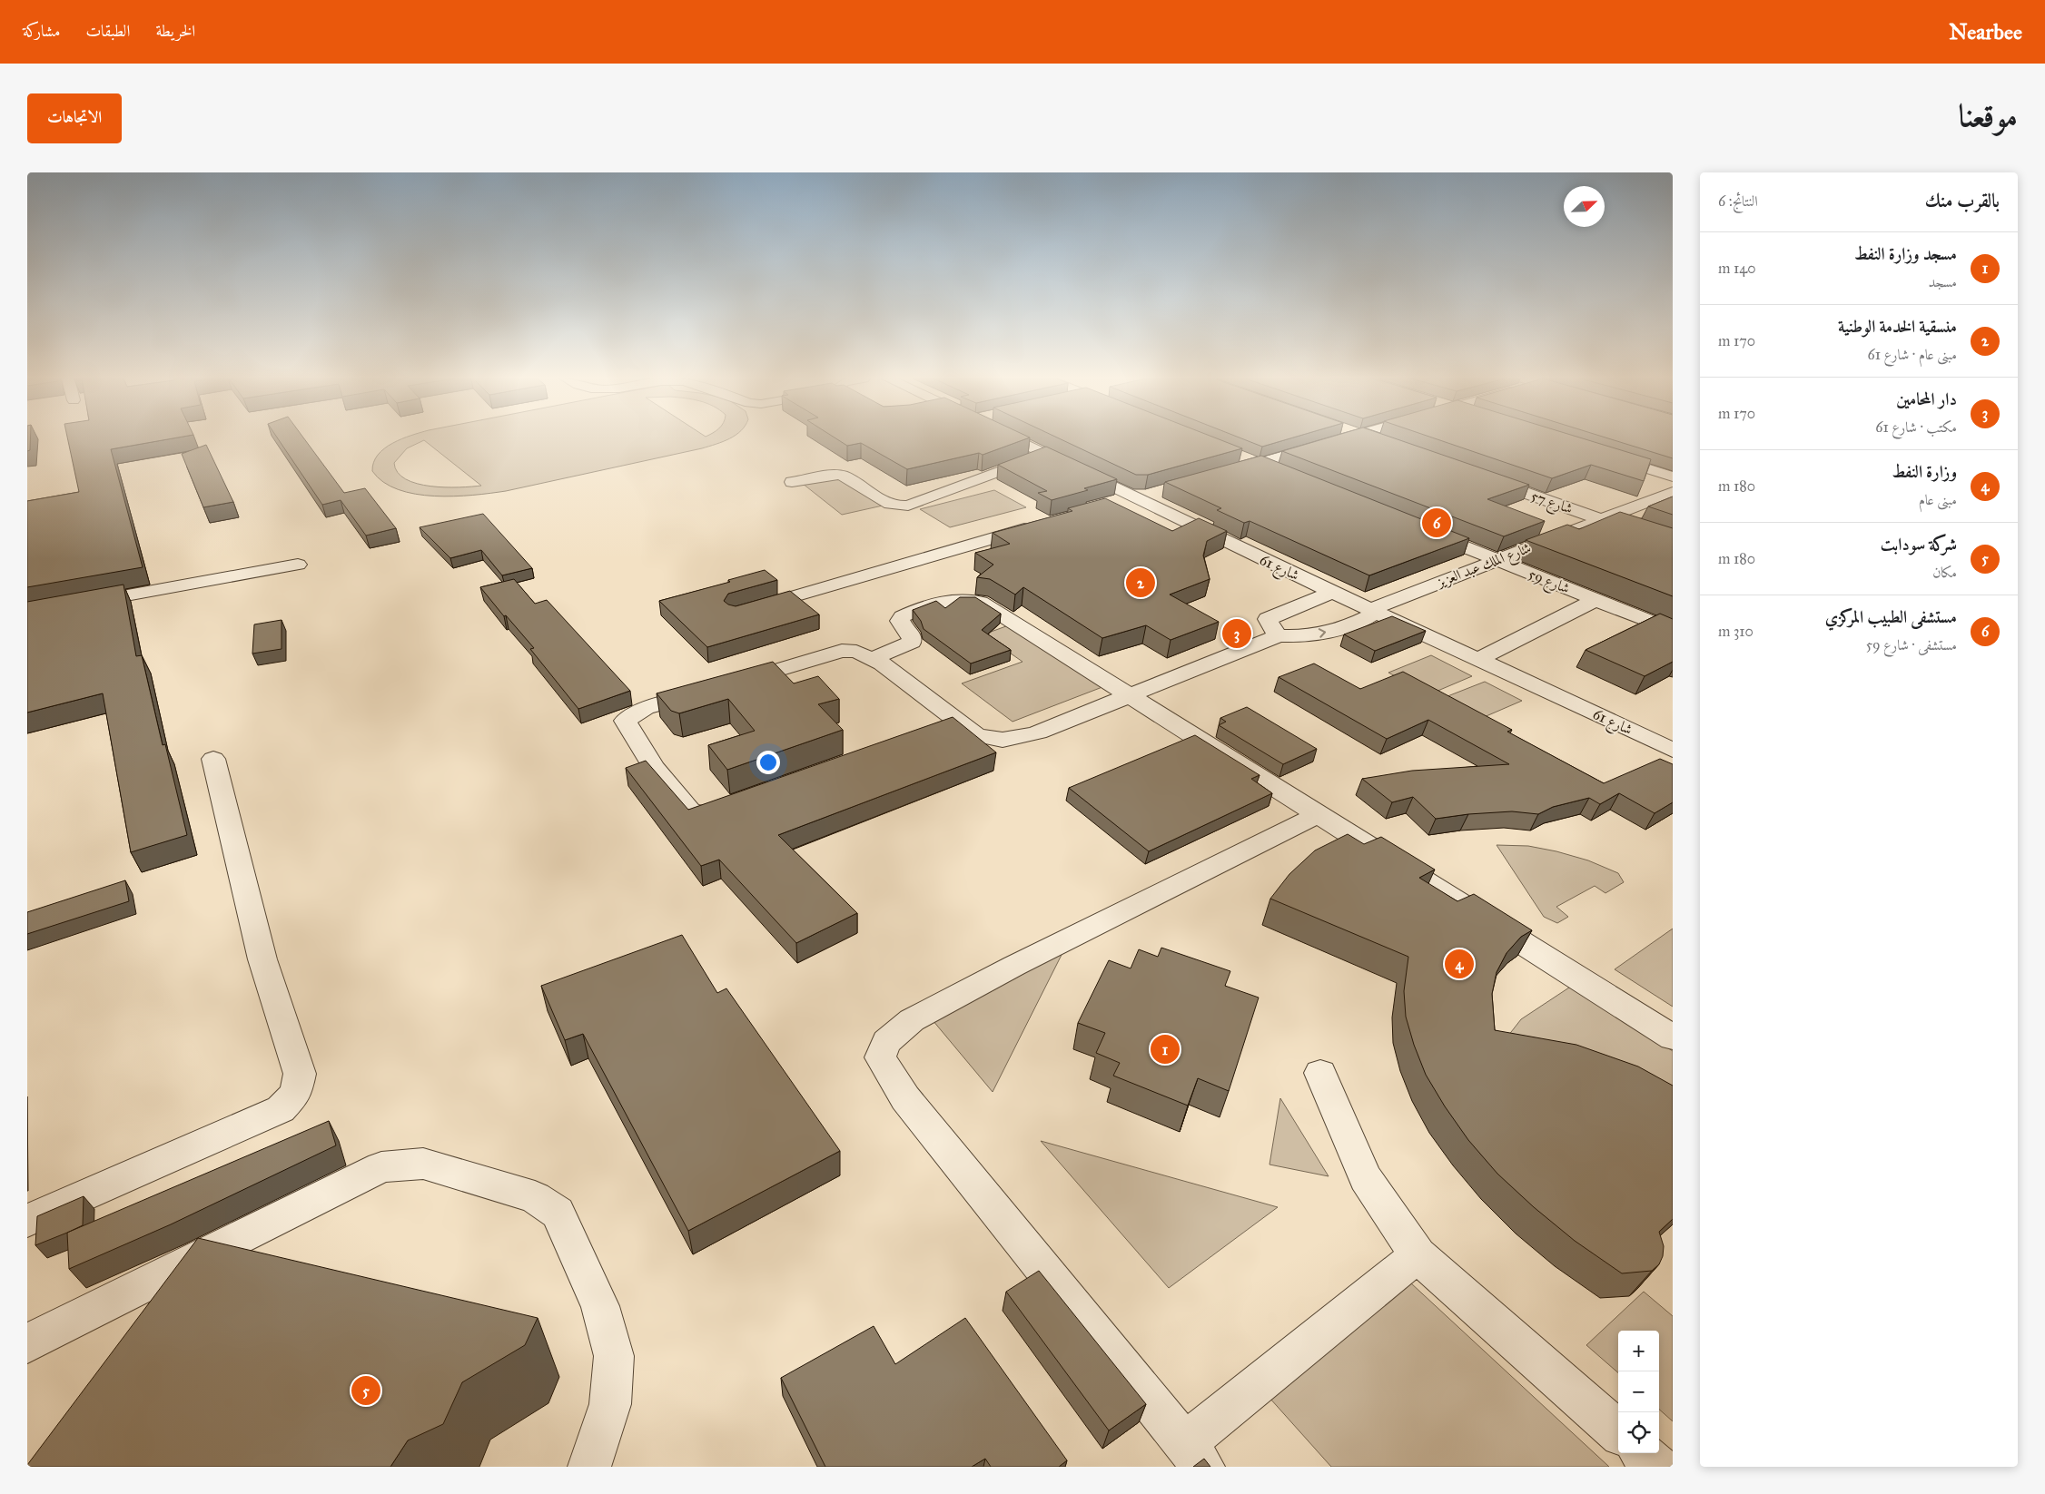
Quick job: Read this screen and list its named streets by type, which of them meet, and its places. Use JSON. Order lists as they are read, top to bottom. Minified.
{"streets":{"street":["شارع 57","شارع الملك عبد العزيز","شارع 61","شارع 59"]},"crossings":[["شارع 57","شارع الملك عبد العزيز"],["شارع الملك عبد العزيز","شارع 61"],["شارع الملك عبد العزيز","شارع 59"]],"north":"top right","page":{"header":"Nearbee","nav":["الخريطة","الطبقات","مشاركة"],"title":"موقعنا","buttons":"الاتجاهات","heading":["بالقرب منك","النتائج: 6"],"list":[{"mark":"1","name":"مسجد وزارة النفط","note":"مسجد","value":"140 m"},{"mark":"2","name":"منسقية الخدمة الوطنية","note":"مبنى عام · شارع 61","value":"170 m"},{"mark":"3","name":"دار المحامين","note":"مكتب · شارع 61","value":"170 m"},{"mark":"4","name":"وزارة النفط","note":"مبنى عام","value":"180 m"},{"mark":"5","name":"شركة سودابت","note":"مكان","value":"180 m"},{"mark":"6","name":"مستشفى الطبيب المركزي","note":"مستشفى · شارع 59","value":"310 m"}],"pins":["6","2","3","4","1","5"],"map_buttons":["+","−"]}}
